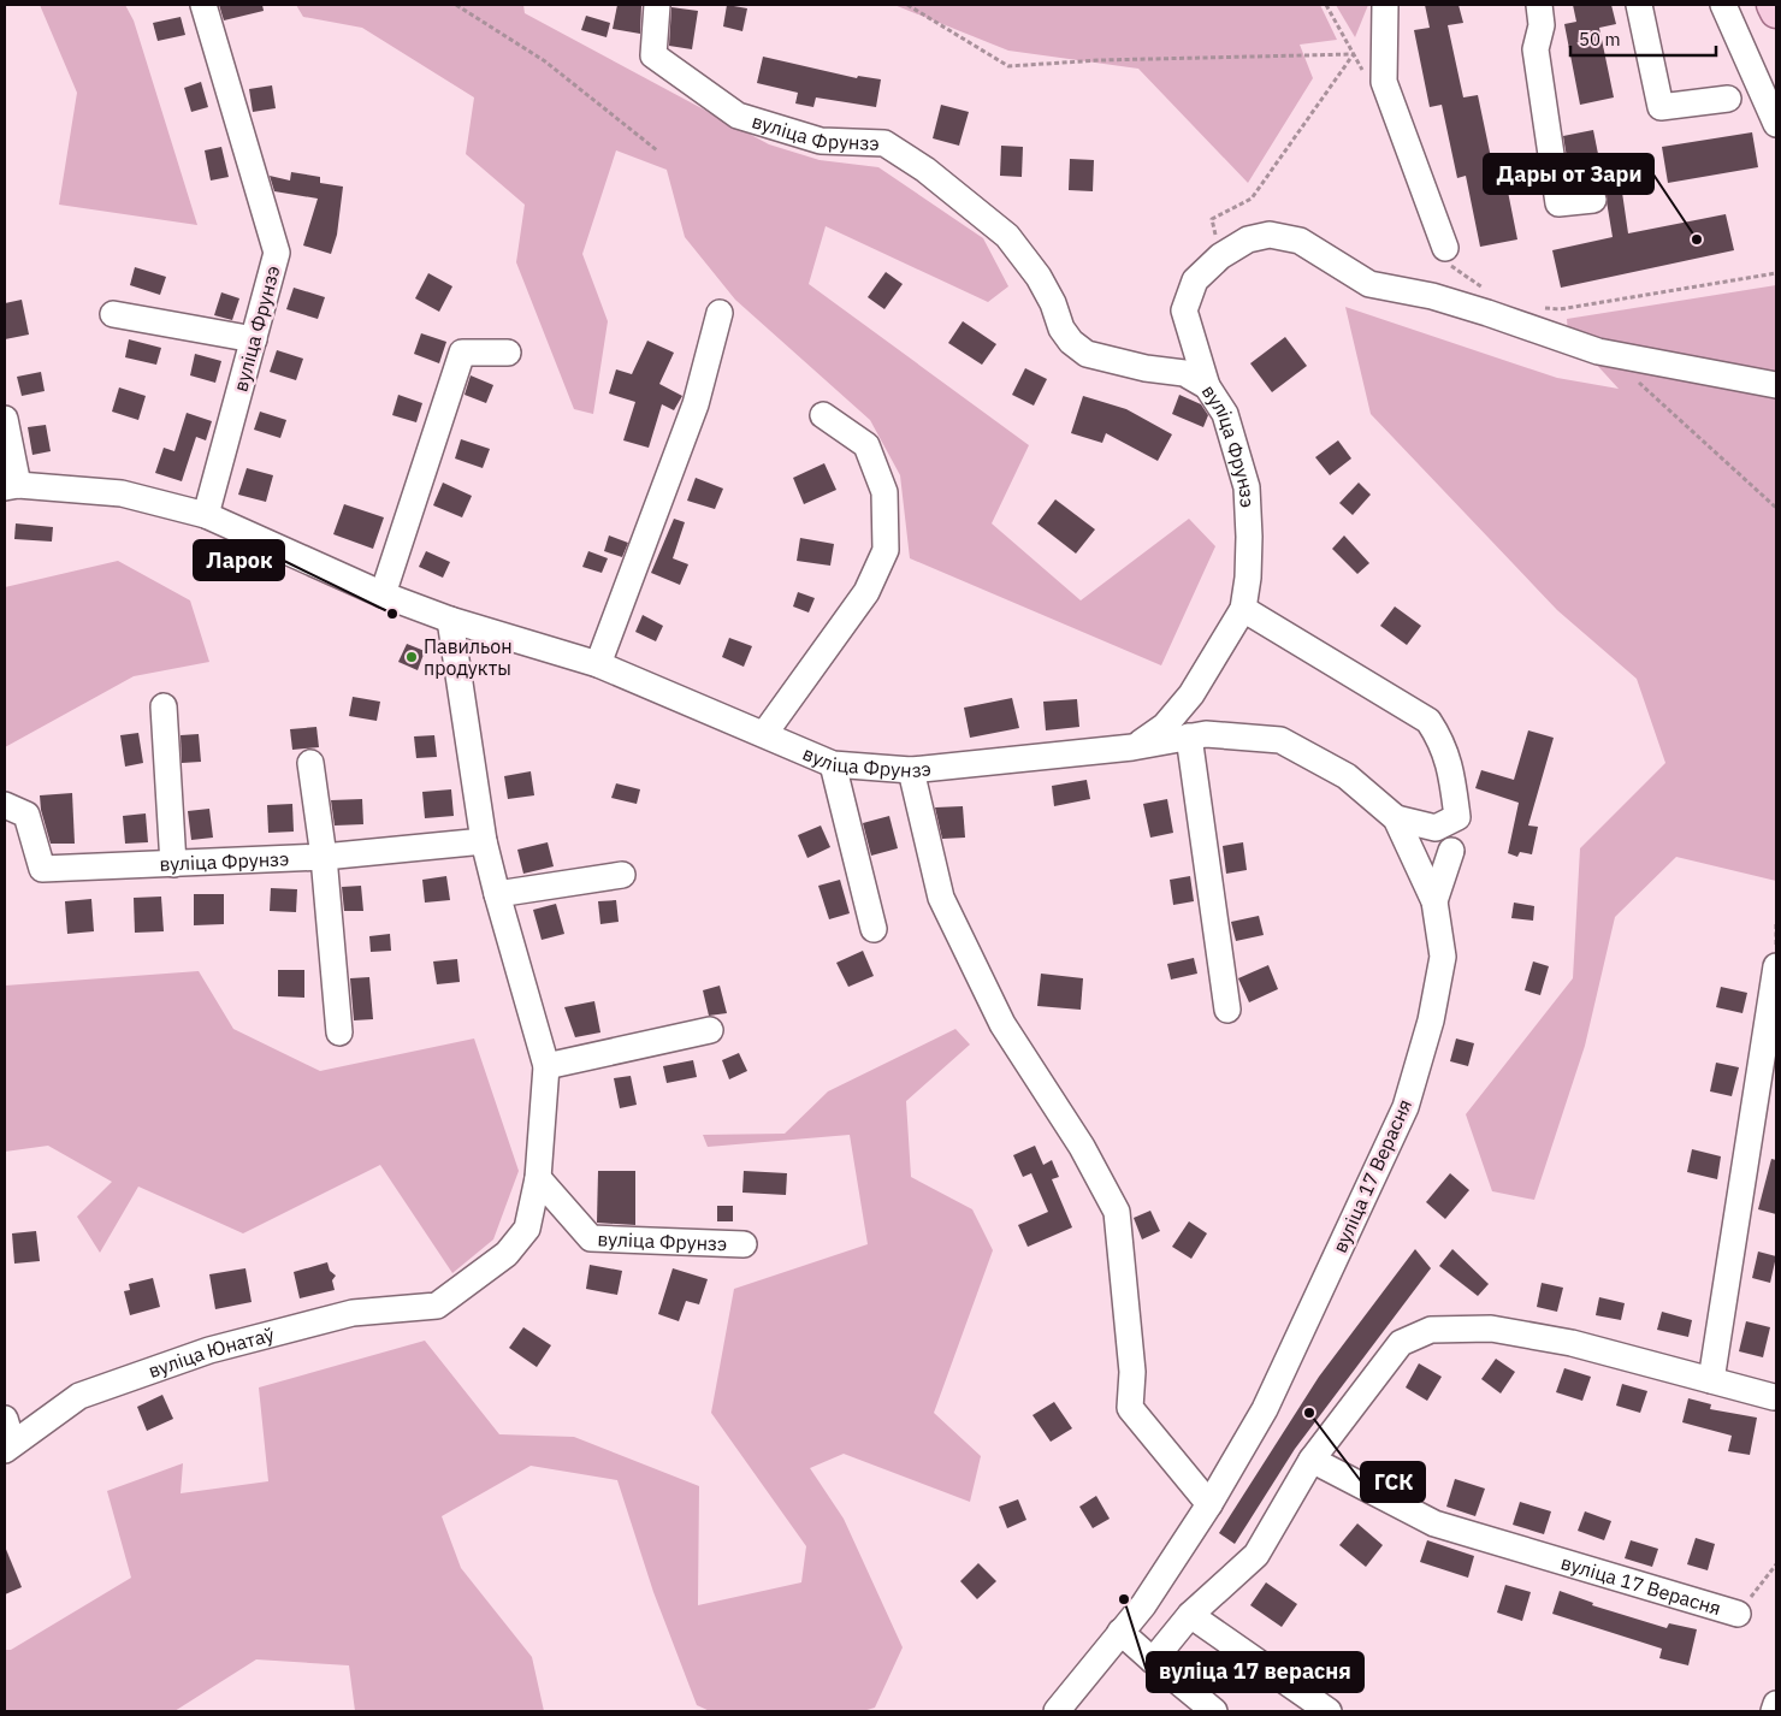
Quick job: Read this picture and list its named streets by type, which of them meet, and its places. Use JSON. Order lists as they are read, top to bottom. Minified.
{"streets":{"street":["вуліца Фрунзэ","вуліца 17 Верасня","вуліца Юнатаў"]},"crossings":[["вуліца Фрунзэ","вуліца 17 Верасня"],["вуліца Фрунзэ","вуліца Юнатаў"]],"places":["Дары от Зари","Ларок","Павильон продукты","ГСК","вуліца 17 верасня"],"scale_bar":"50 m"}
